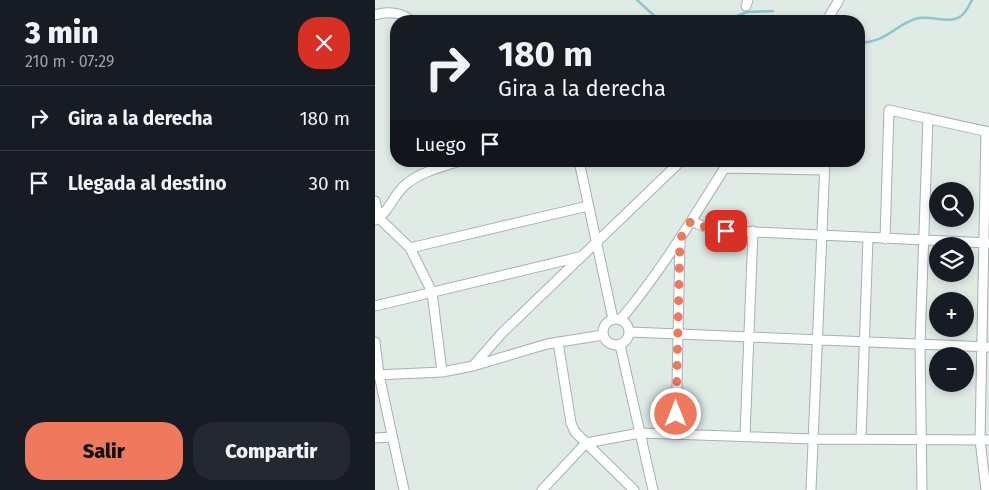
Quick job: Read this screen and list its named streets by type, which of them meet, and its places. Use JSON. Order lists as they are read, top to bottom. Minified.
{"page":{"heading":["3 min","210 m · 07:29"],"turn":["180 m","Gira a la derecha"],"list":[{"name":"Gira a la derecha","value":"180 m"},{"name":"Llegada al destino","value":"30 m"}],"then":"Luego","map_buttons":["+","−"],"buttons":["Salir","Compartir"]}}
